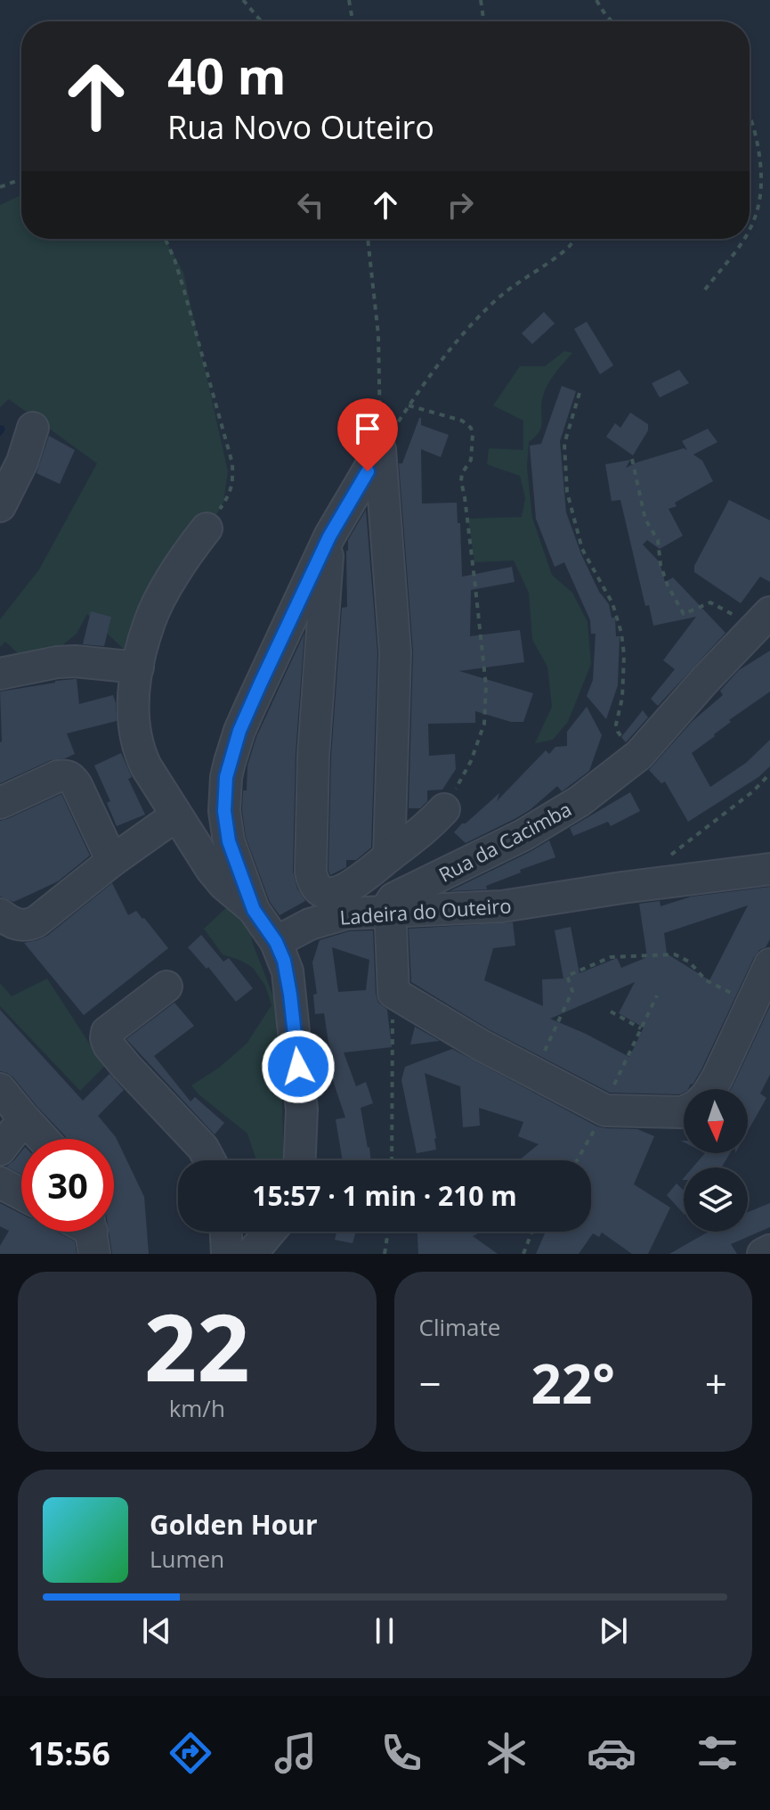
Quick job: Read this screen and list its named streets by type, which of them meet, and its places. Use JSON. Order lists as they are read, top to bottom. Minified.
{"streets":{"street":["Rua da Cacimba","Ladeira do Outeiro"]},"crossings":[["Rua da Cacimba","Ladeira do Outeiro"]],"north":"bottom","page":{"turn":["40 m","Rua Novo Outeiro"],"limit":"30","trip":"15:57 · 1 min · 210 m","tile":[["22","km/h"],"Climate"],"heat":["−","22°","+"],"song":["Golden Hour","Lumen"],"tabs":"15:56"}}
